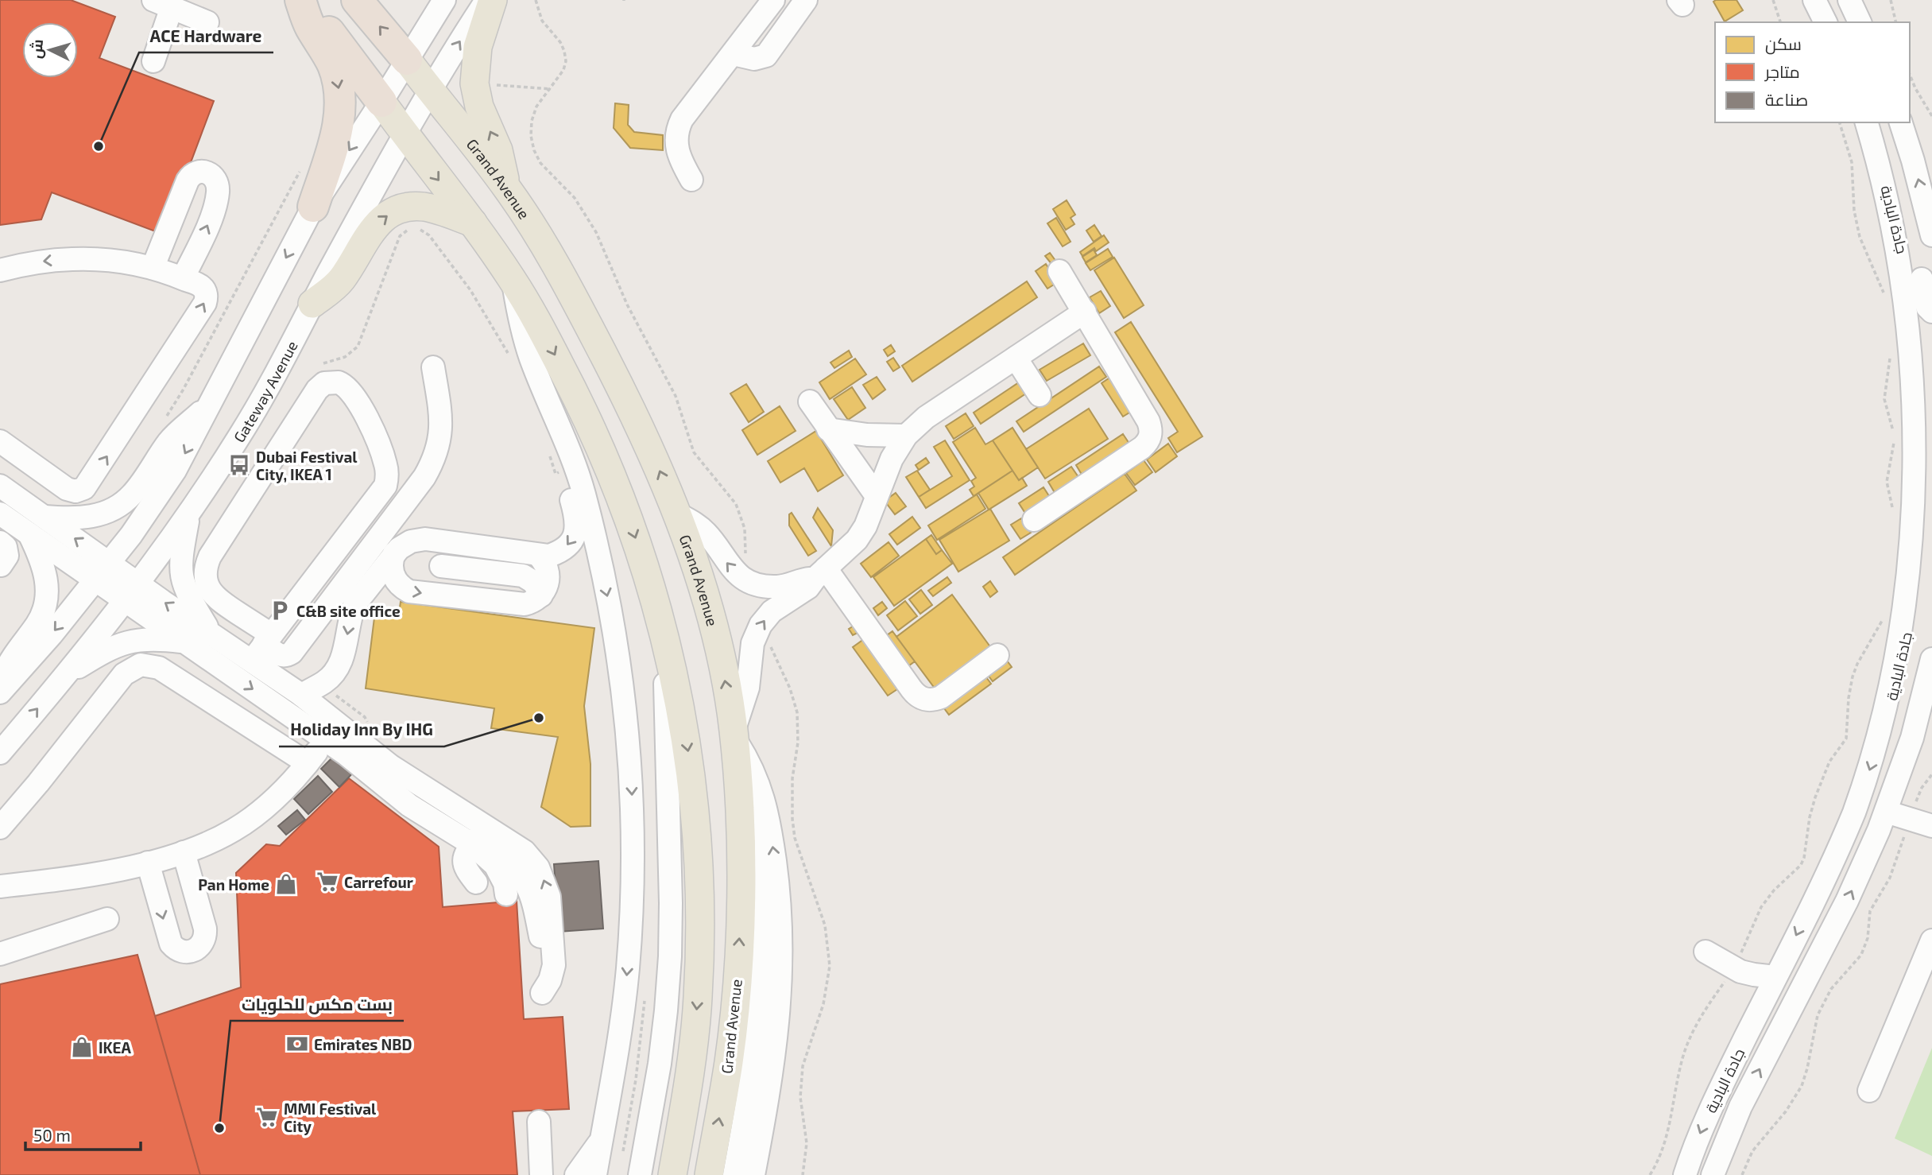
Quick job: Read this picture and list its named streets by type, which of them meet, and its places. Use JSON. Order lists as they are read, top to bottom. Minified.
{"streets":{"main road":["Grand Avenue"],"street":["جادة البادية","Gateway Avenue"]},"crossings":[["Grand Avenue","Gateway Avenue"]],"places":{"other":["ACE Hardware","Holiday Inn By IHG","بست مكس للحلويات"],"bus stop":["Dubai Festival City, IKEA 1"],"parking":["C&B site office"],"supermarket":["Carrefour","MMI Festival City"],"shop":["Pan Home","IKEA"],"bank":["Emirates NBD"]},"legend":["سكن","متاجر","صناعة"],"scale_bar":"50 m","north":"left"}
